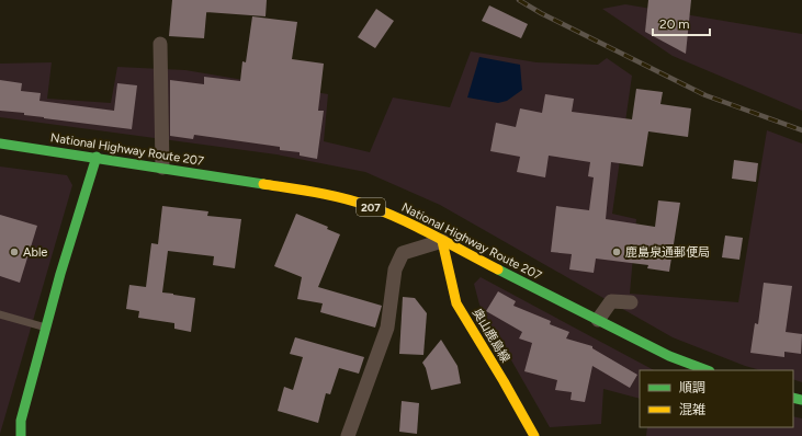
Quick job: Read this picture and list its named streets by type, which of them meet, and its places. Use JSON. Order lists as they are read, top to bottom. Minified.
{"streets":{"main road":["National Highway Route 207","207","奥山鹿島線"]},"crossings":[["National Highway Route 207","奥山鹿島線"]],"places":["Able","鹿島泉通郵便局"],"legend":["順調","混雑"],"scale_bar":"20 m"}
